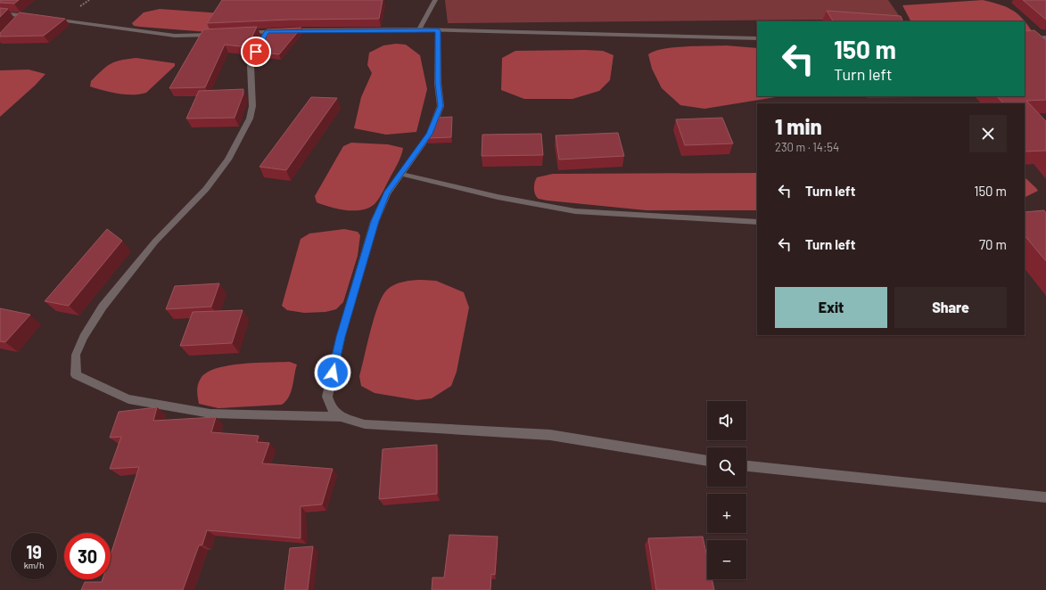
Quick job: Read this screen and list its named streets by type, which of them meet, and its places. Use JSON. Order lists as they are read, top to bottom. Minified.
{"page":{"turn":["150 m","Turn left"],"heading":["1 min","230 m · 14:54"],"list":[{"name":"Turn left","value":"150 m"},{"name":"Turn left","value":"70 m"}],"buttons":["Exit","Share"],"map_buttons":["+","−"],"speed":"19 km/h","limit":"30"}}
